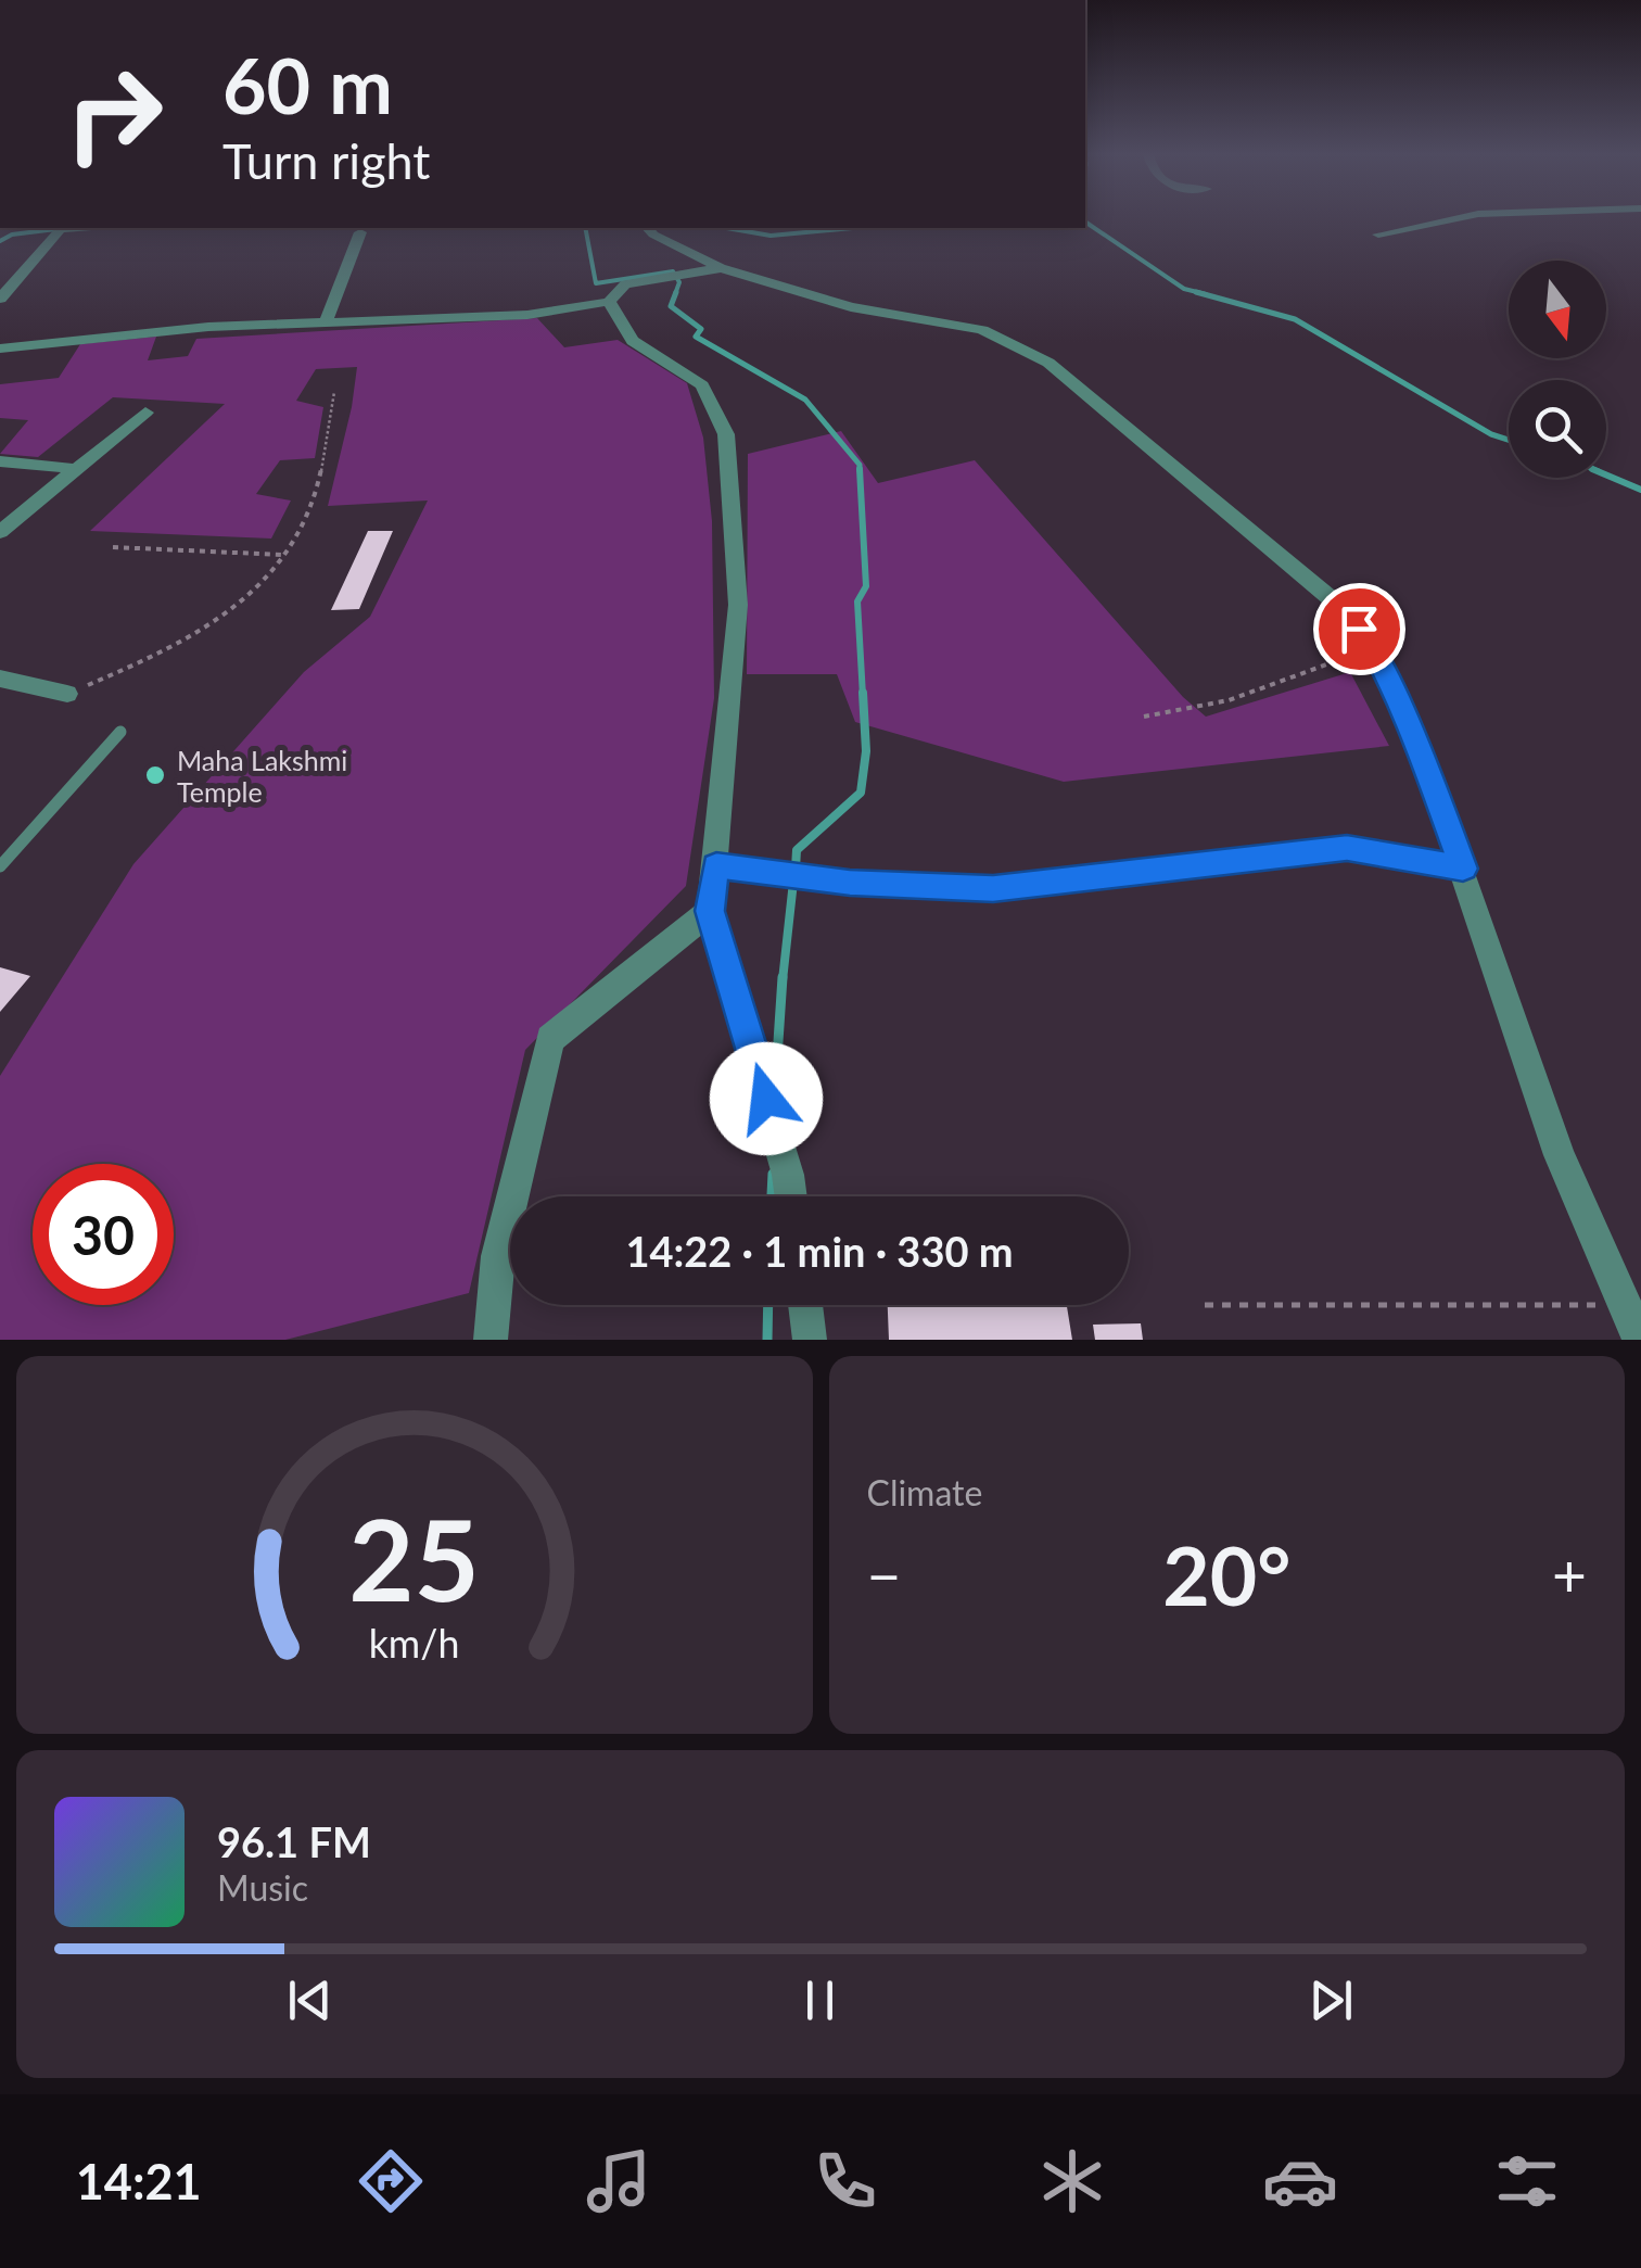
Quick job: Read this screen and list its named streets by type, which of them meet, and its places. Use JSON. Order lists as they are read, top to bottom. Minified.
{"places":["Maha Lakshmi Temple"],"north":"bottom","page":{"turn":["60 m","Turn right"],"limit":"30","trip":"14:22 · 1 min · 330 m","tile":"Climate","heat":["−","20°","+"],"song":["96.1 FM","Music"],"tabs":"14:21","gauge":["25","km/h"]}}
